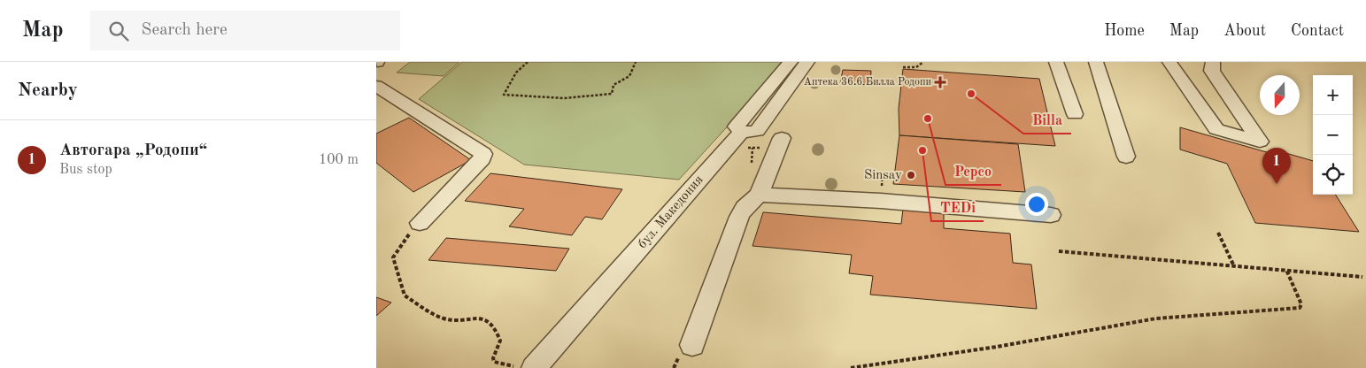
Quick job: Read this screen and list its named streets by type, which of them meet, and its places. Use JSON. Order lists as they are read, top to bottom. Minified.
{"streets":{"street":["бул. Македония"]},"places":{"health":["Аптека 36.6 Билла Родопи"],"other":["Billa","Pepco","TEDi","Sinsay"]},"north":"bottom","page":{"header":"Map","search":"Search here","nav":["Home","Map","About","Contact"],"heading":"Nearby","map_buttons":["+","−"],"list":[{"mark":"1","name":"Автогара „Родопи“","note":"Bus stop","value":"100 m"}],"pins":"1"}}
